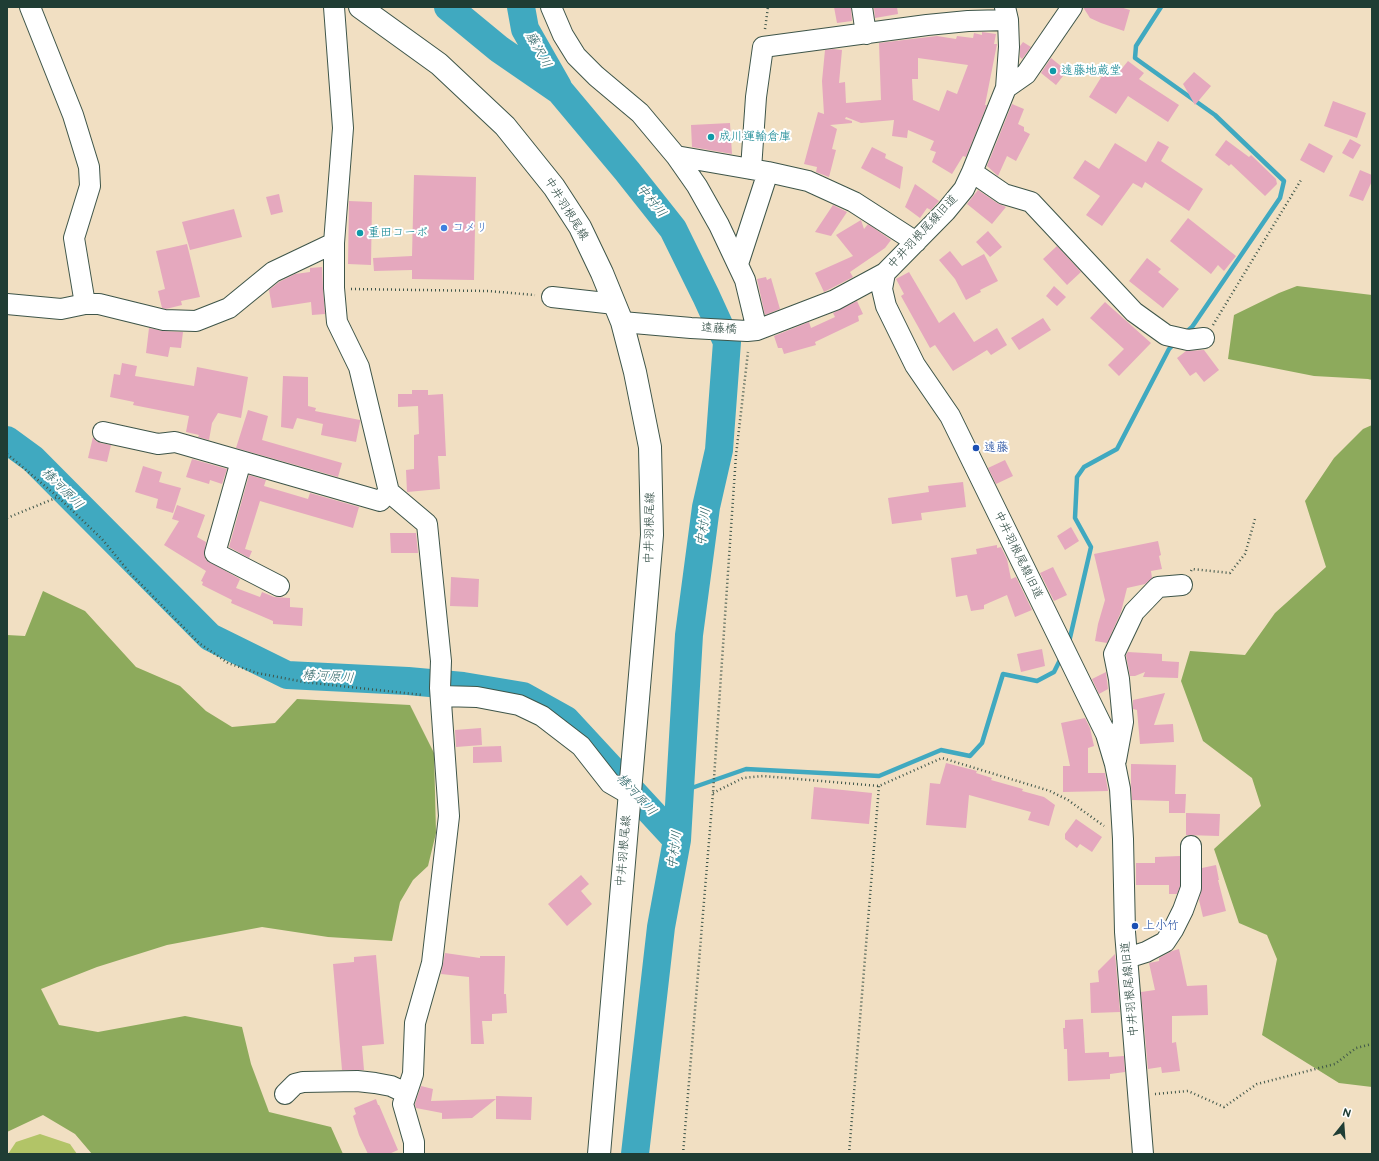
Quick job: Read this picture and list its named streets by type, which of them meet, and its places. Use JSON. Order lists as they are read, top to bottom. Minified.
{"streets":{"main road":["中井羽根尾線"],"street":["中井羽根尾線旧道","遠藤橋"]},"crossings":[["中井羽根尾線","遠藤橋"]],"water":["藤沢川","中村川","椿河原川"],"places":["遠藤地蔵堂","成川運輸倉庫","コメリ","重田コーポ","遠藤","上小竹"],"north":"top"}
